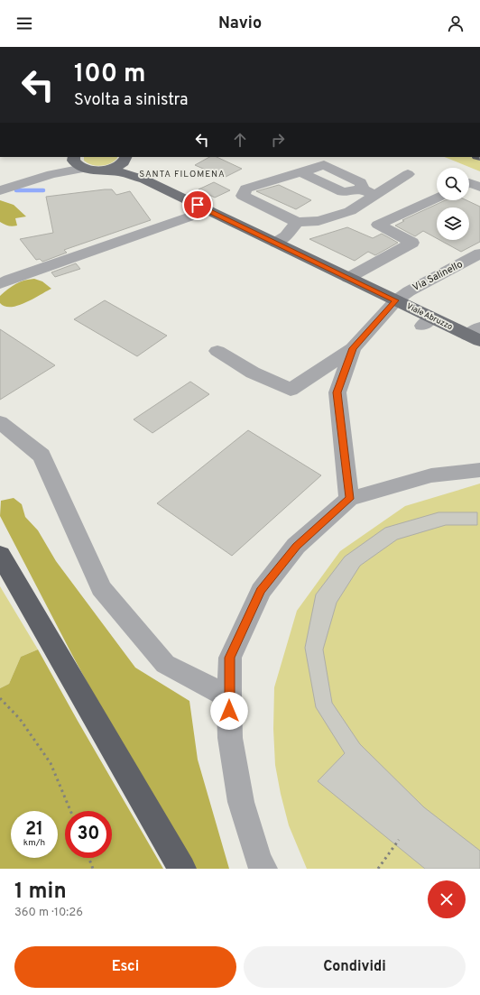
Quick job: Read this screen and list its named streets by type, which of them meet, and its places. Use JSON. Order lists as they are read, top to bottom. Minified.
{"streets":{"main road":["Viale Abruzzo"],"street":["Via Salinello"]},"crossings":[["Via Salinello","Viale Abruzzo"]],"districts":["SANTA FILOMENA"],"page":{"header":"Navio","turn":["100 m","Svolta a sinistra"],"speed":"21 km/h","limit":"30","heading":["1 min","360 m · 10:26"],"buttons":["Esci","Condividi"]}}
